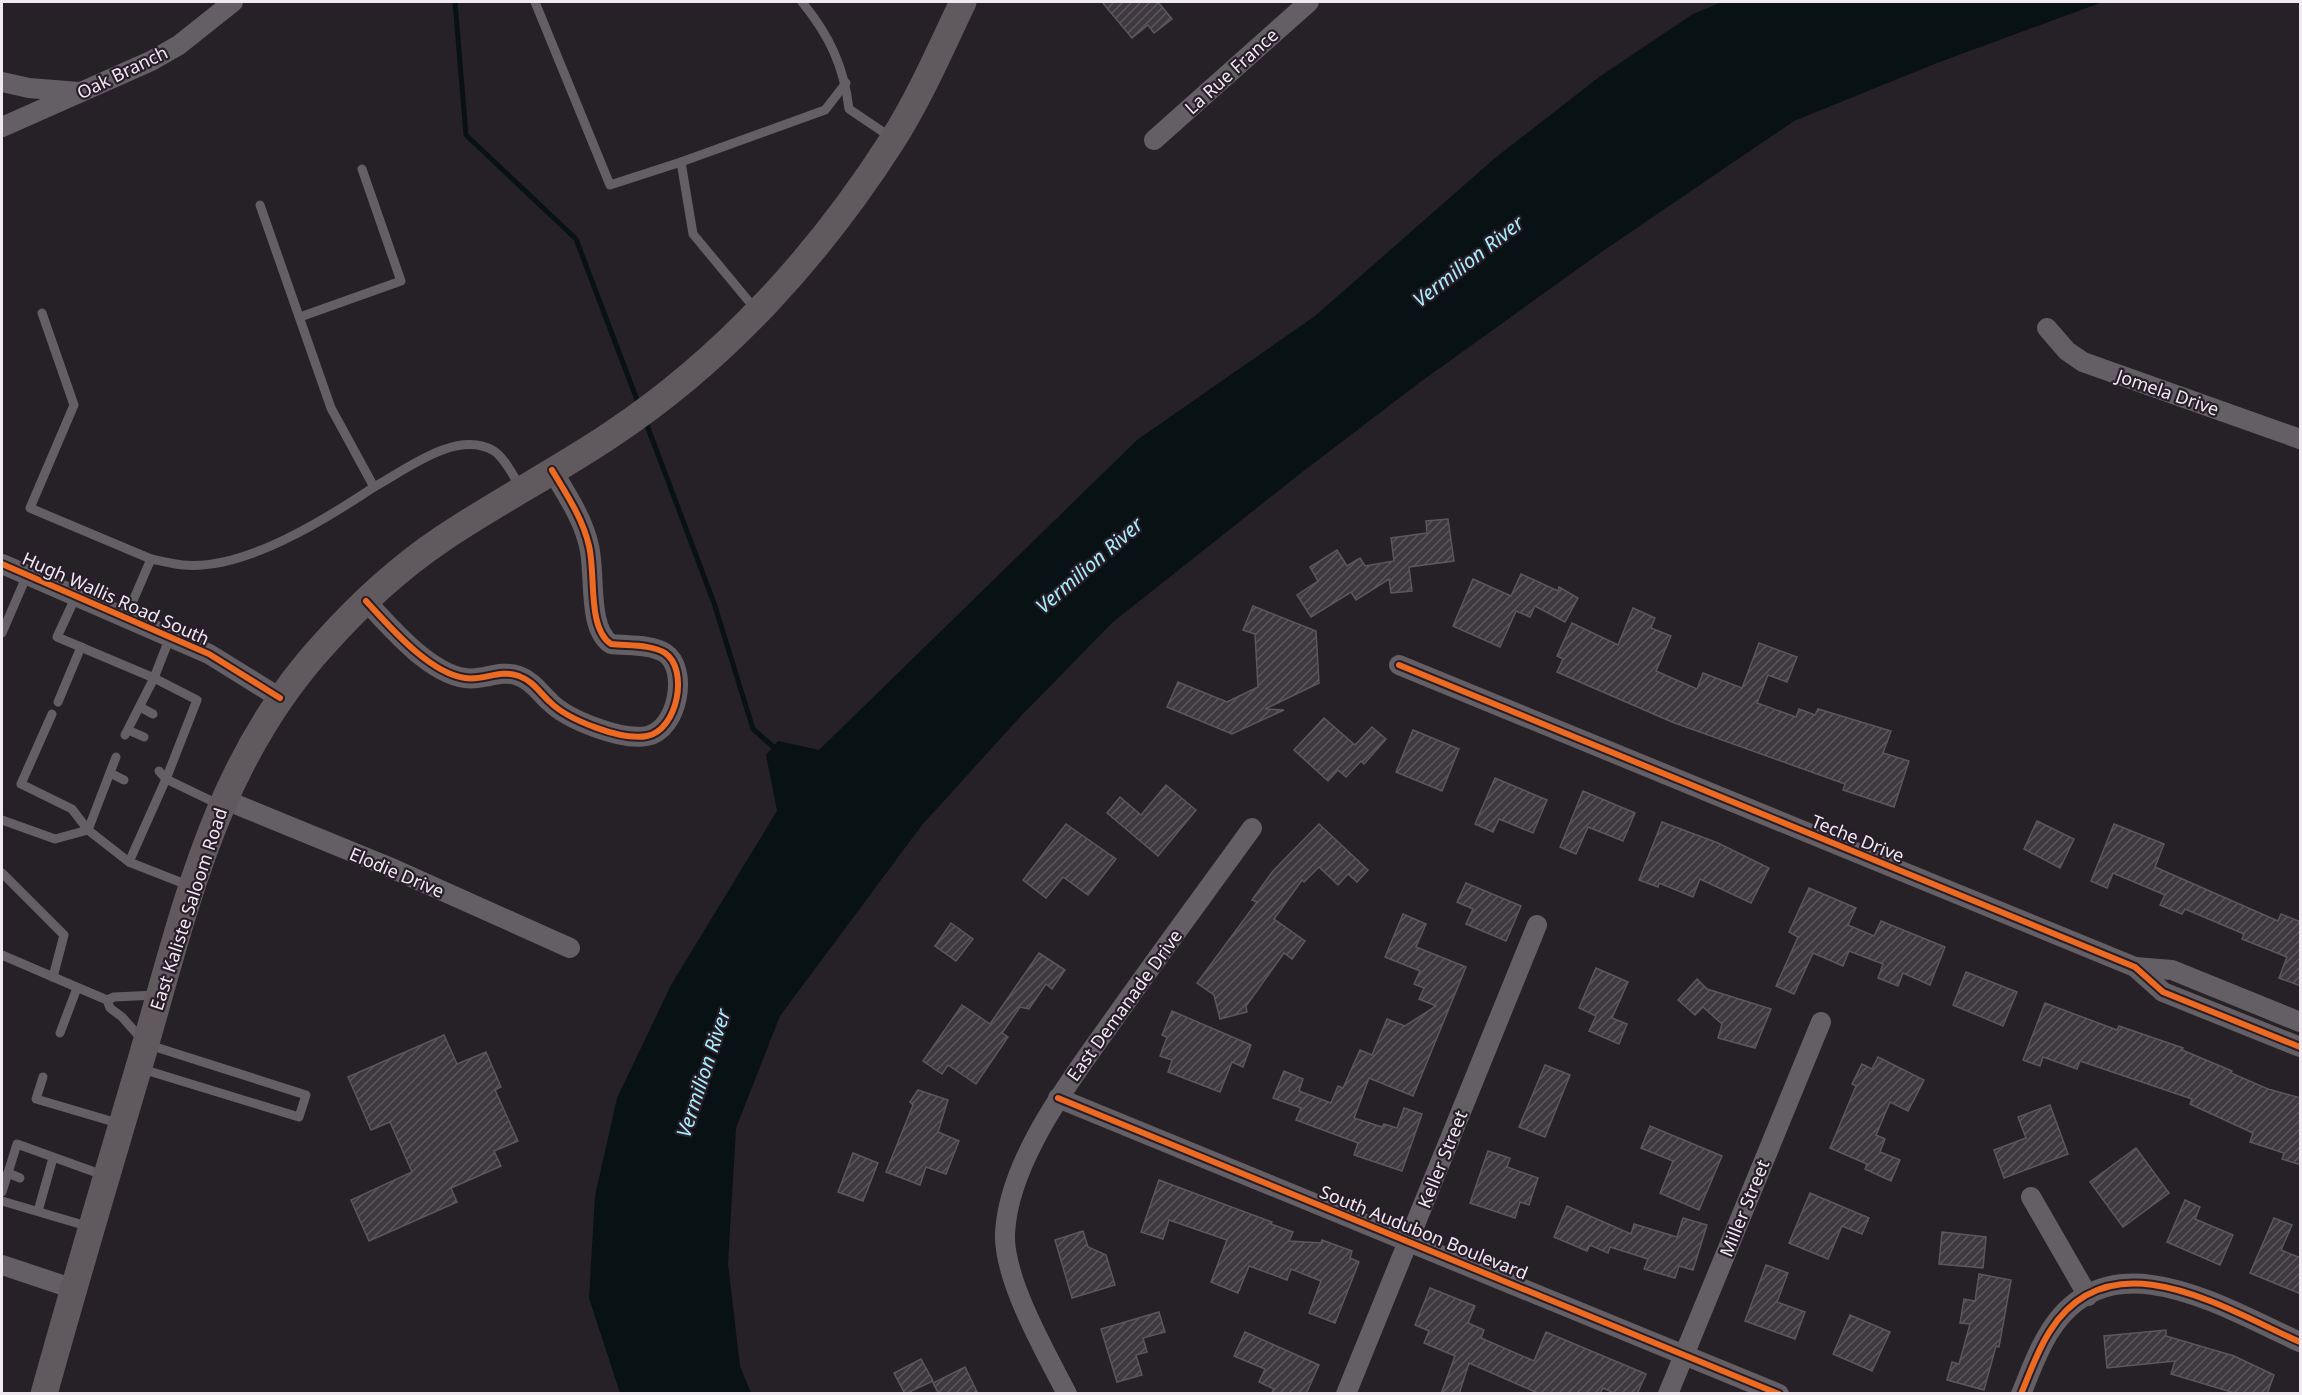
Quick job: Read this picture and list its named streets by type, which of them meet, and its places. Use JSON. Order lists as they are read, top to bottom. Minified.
{"streets":{"main road":["East Kaliste Saloom Road"],"street":["La Rue France","Oak Branch","Jomela Drive","Hugh Wallis Road South","Teche Drive","Elodie Drive","East Demanade Drive","Keller Street","Miller Street","South Audubon Boulevard"]},"crossings":[["Hugh Wallis Road South","East Kaliste Saloom Road"],["Elodie Drive","East Kaliste Saloom Road"],["East Demanade Drive","South Audubon Boulevard"],["Keller Street","South Audubon Boulevard"],["Miller Street","South Audubon Boulevard"]],"water":["Vermilion River"]}
